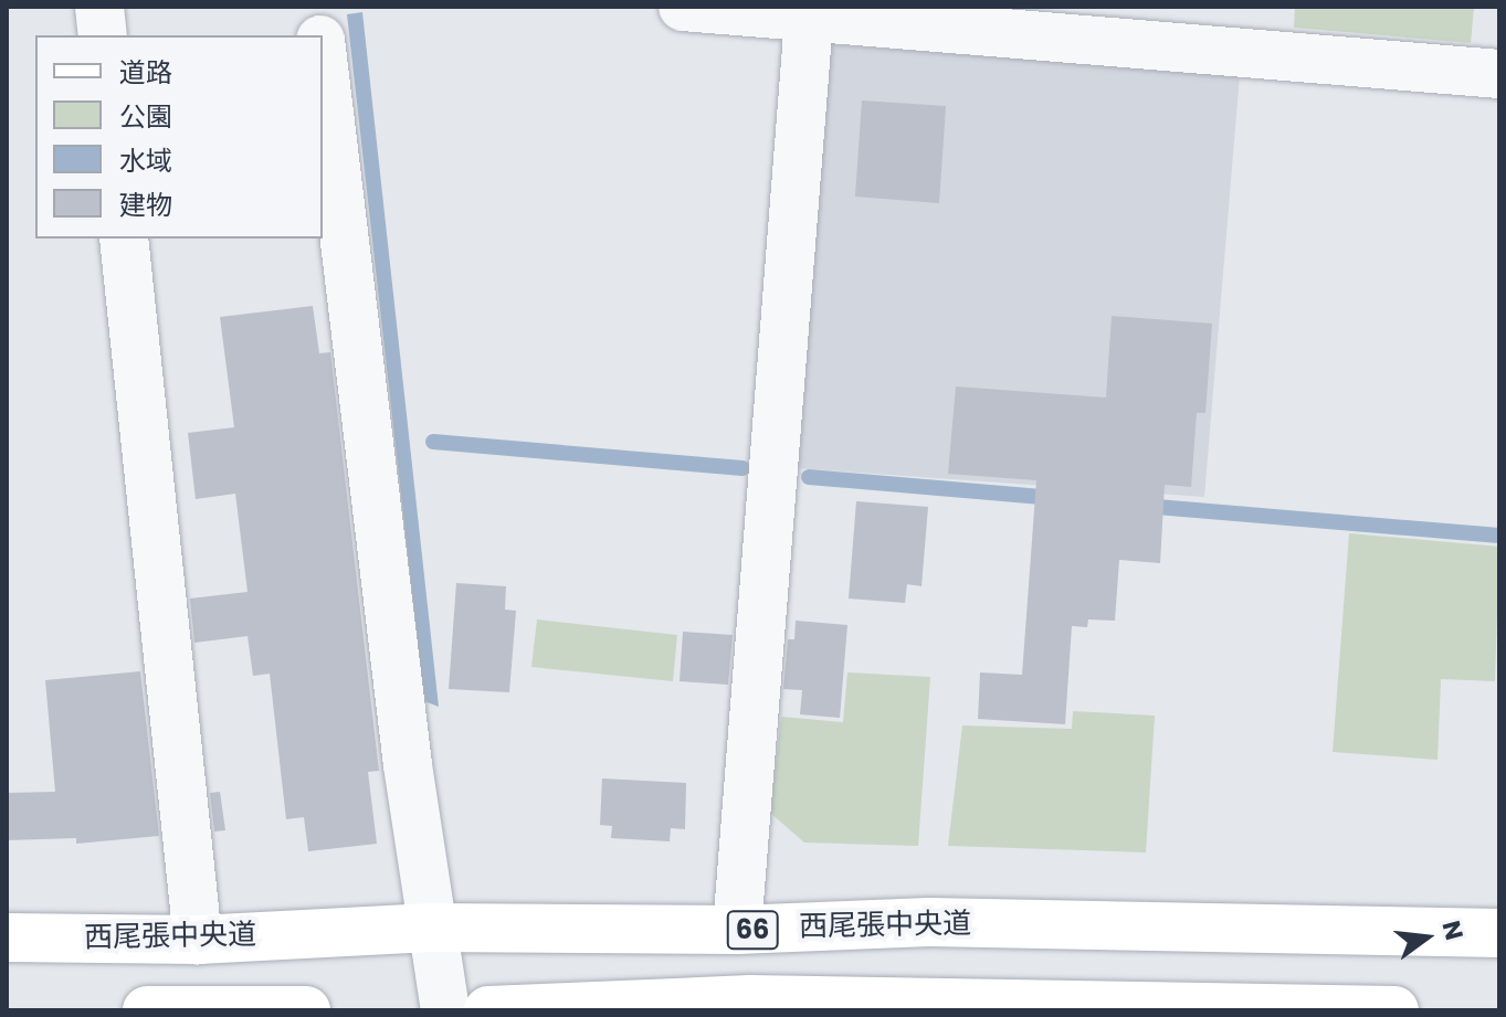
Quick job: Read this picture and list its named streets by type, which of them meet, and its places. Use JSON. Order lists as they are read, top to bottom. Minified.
{"streets":{"main road":["西尾張中央道","66"]},"legend":["道路","公園","水域","建物"],"north":"right"}
